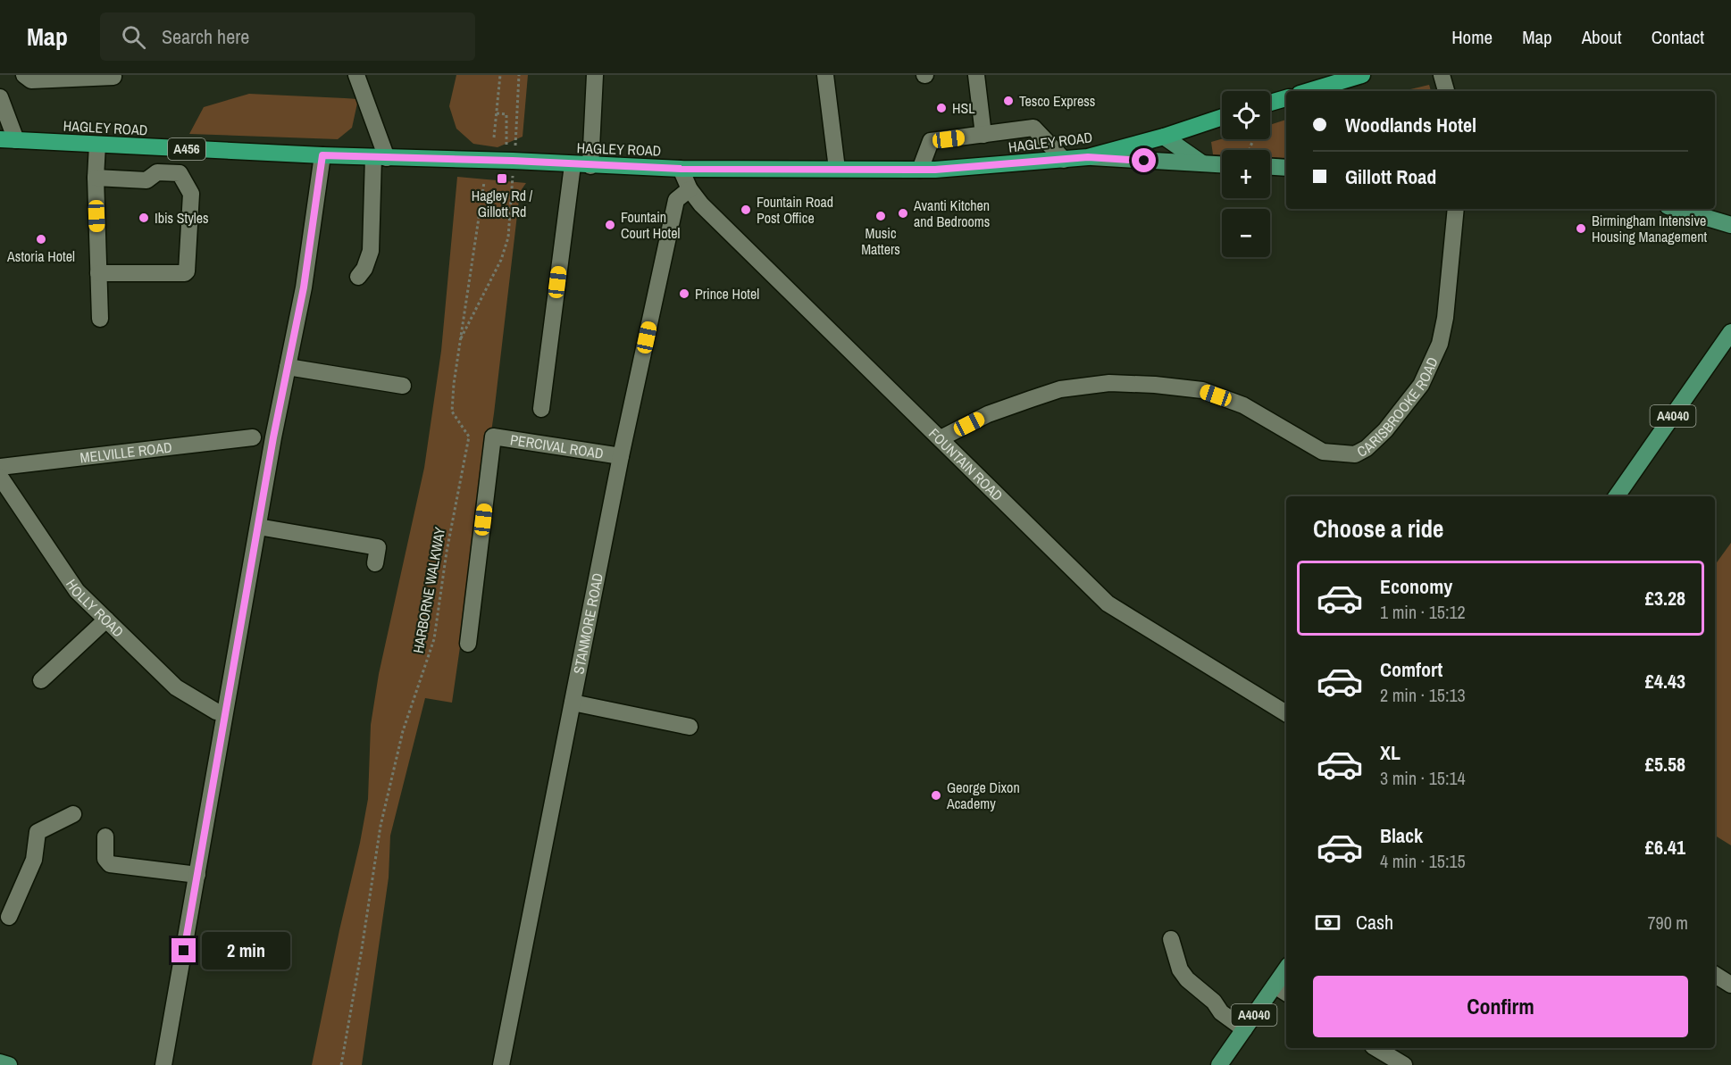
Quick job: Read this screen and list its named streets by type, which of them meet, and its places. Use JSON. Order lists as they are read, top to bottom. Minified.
{"streets":{"highway":["HAGLEY ROAD","A456"],"main road":["A4040"],"street":["CARISBROOKE ROAD","PERCIVAL ROAD","MELVILLE ROAD","FOUNTAIN ROAD","HOLLY ROAD","STANMORE ROAD"],"path":["HARBORNE WALKWAY"]},"crossings":[["HAGLEY ROAD","FOUNTAIN ROAD"],["CARISBROOKE ROAD","FOUNTAIN ROAD"],["PERCIVAL ROAD","STANMORE ROAD"],["FOUNTAIN ROAD","STANMORE ROAD"]],"places":{"other":["Tesco Express","HSL","Fountain Road Post Office","Avanti Kitchen and Bedrooms","Music Matters","Ibis Styles","Fountain Court Hotel","Birmingham Intensive Housing Management","Astoria Hotel","Prince Hotel","George Dixon Academy"],"transit":["Hagley Rd / Gillott Rd"]},"page":{"header":"Map","search":"Search here","nav":["Home","Map","About","Contact"],"map_buttons":["+","−"],"banner":["Woodlands Hotel","Gillott Road"],"heading":"Choose a ride","list":[{"name":"Economy","note":"1 min · 15:12","value":"£3.28"},{"name":"Comfort","note":"2 min · 15:13","value":"£4.43"},{"name":"XL","note":"3 min · 15:14","value":"£5.58"},{"name":"Black","note":"4 min · 15:15","value":"£6.41"}],"pay":["Cash","790 m"],"bubble":"2 min","buttons":"Confirm"}}
